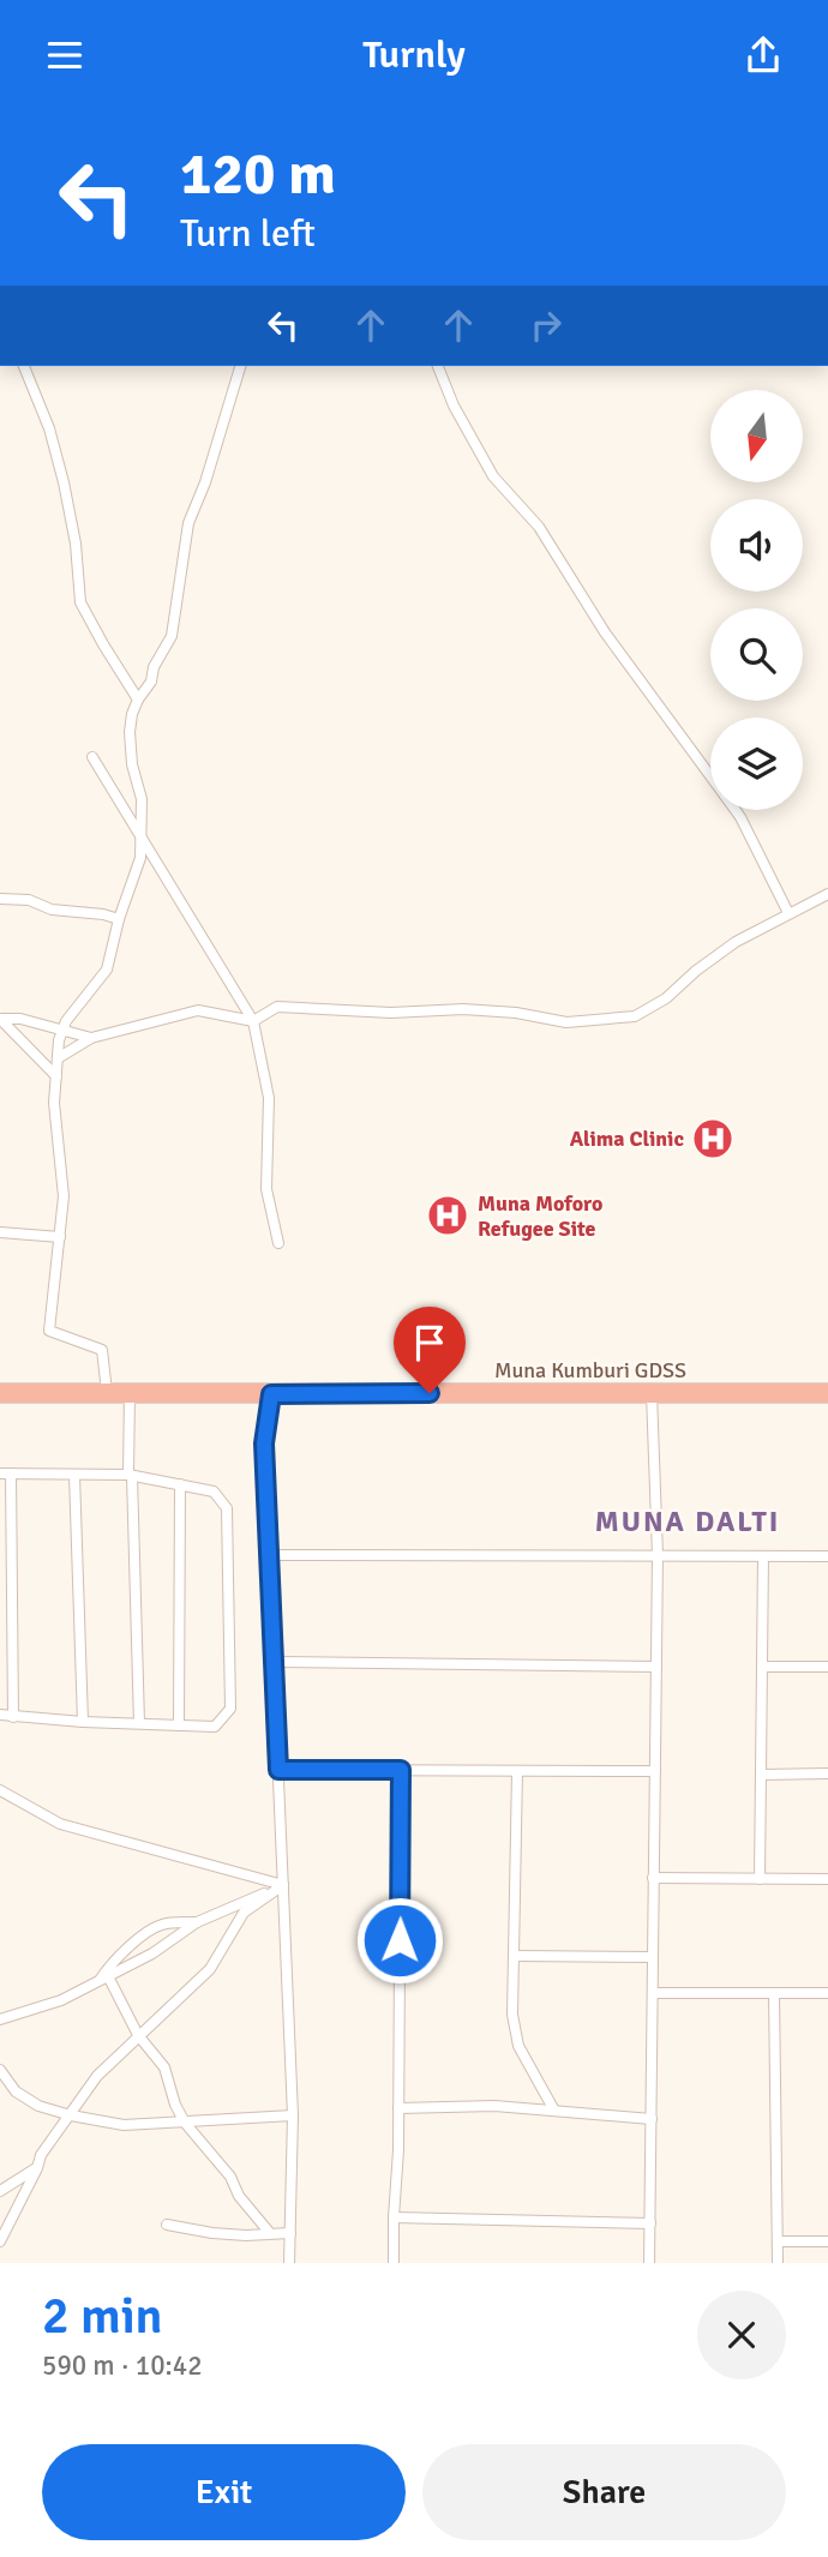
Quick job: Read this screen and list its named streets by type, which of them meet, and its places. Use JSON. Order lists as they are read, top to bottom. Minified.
{"streets":{"highway":["Muna Kumburi GDSS"]},"districts":["MUNA DALTI"],"places":{"hospital":["Alima Clinic","Muna Moforo Refugee Site"]},"north":"bottom","page":{"header":"Turnly","turn":["120 m","Turn left"],"heading":["2 min","590 m · 10:42"],"buttons":["Exit","Share"]}}
